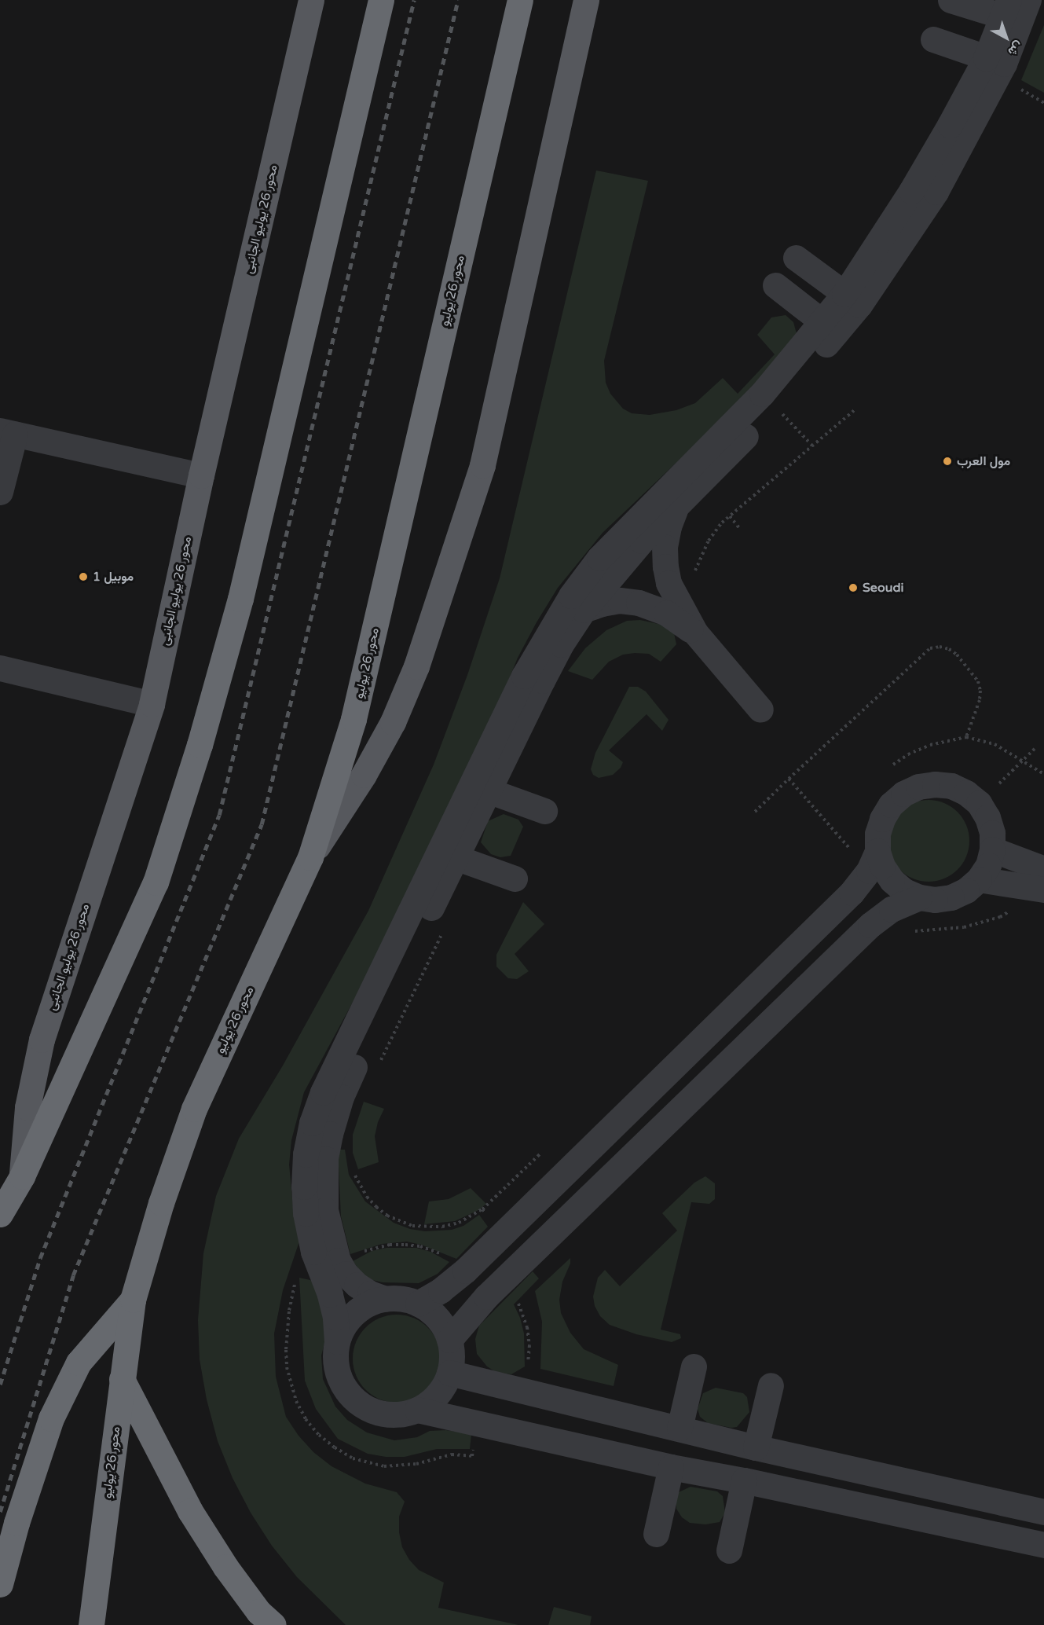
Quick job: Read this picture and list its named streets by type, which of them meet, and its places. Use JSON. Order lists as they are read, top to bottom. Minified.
{"streets":{"highway":["محور 26 يوليو"],"main road":["محور 26 يوليو الجانبى"]},"places":["مول العرب","موبيل 1","Seoudi"],"north":"bottom right"}
